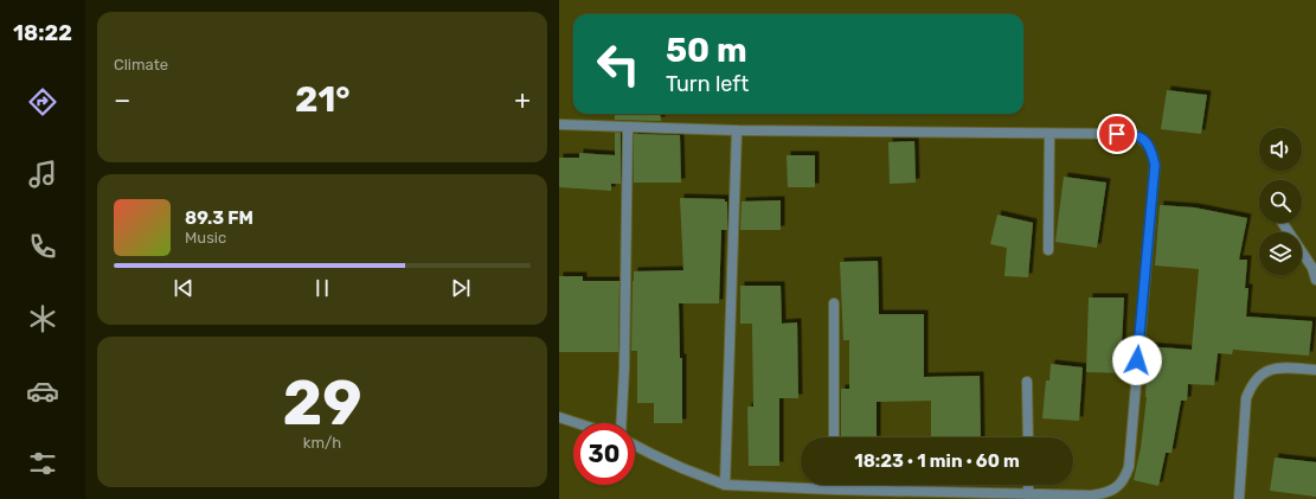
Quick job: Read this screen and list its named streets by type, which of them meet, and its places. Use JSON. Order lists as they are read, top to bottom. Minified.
{"page":{"tabs":"18:22","tile":["Climate",["29","km/h"]],"turn":["50 m","Turn left"],"heat":["−","21°","+"],"song":["89.3 FM","Music"],"limit":"30","trip":"18:23 · 1 min · 60 m"}}
